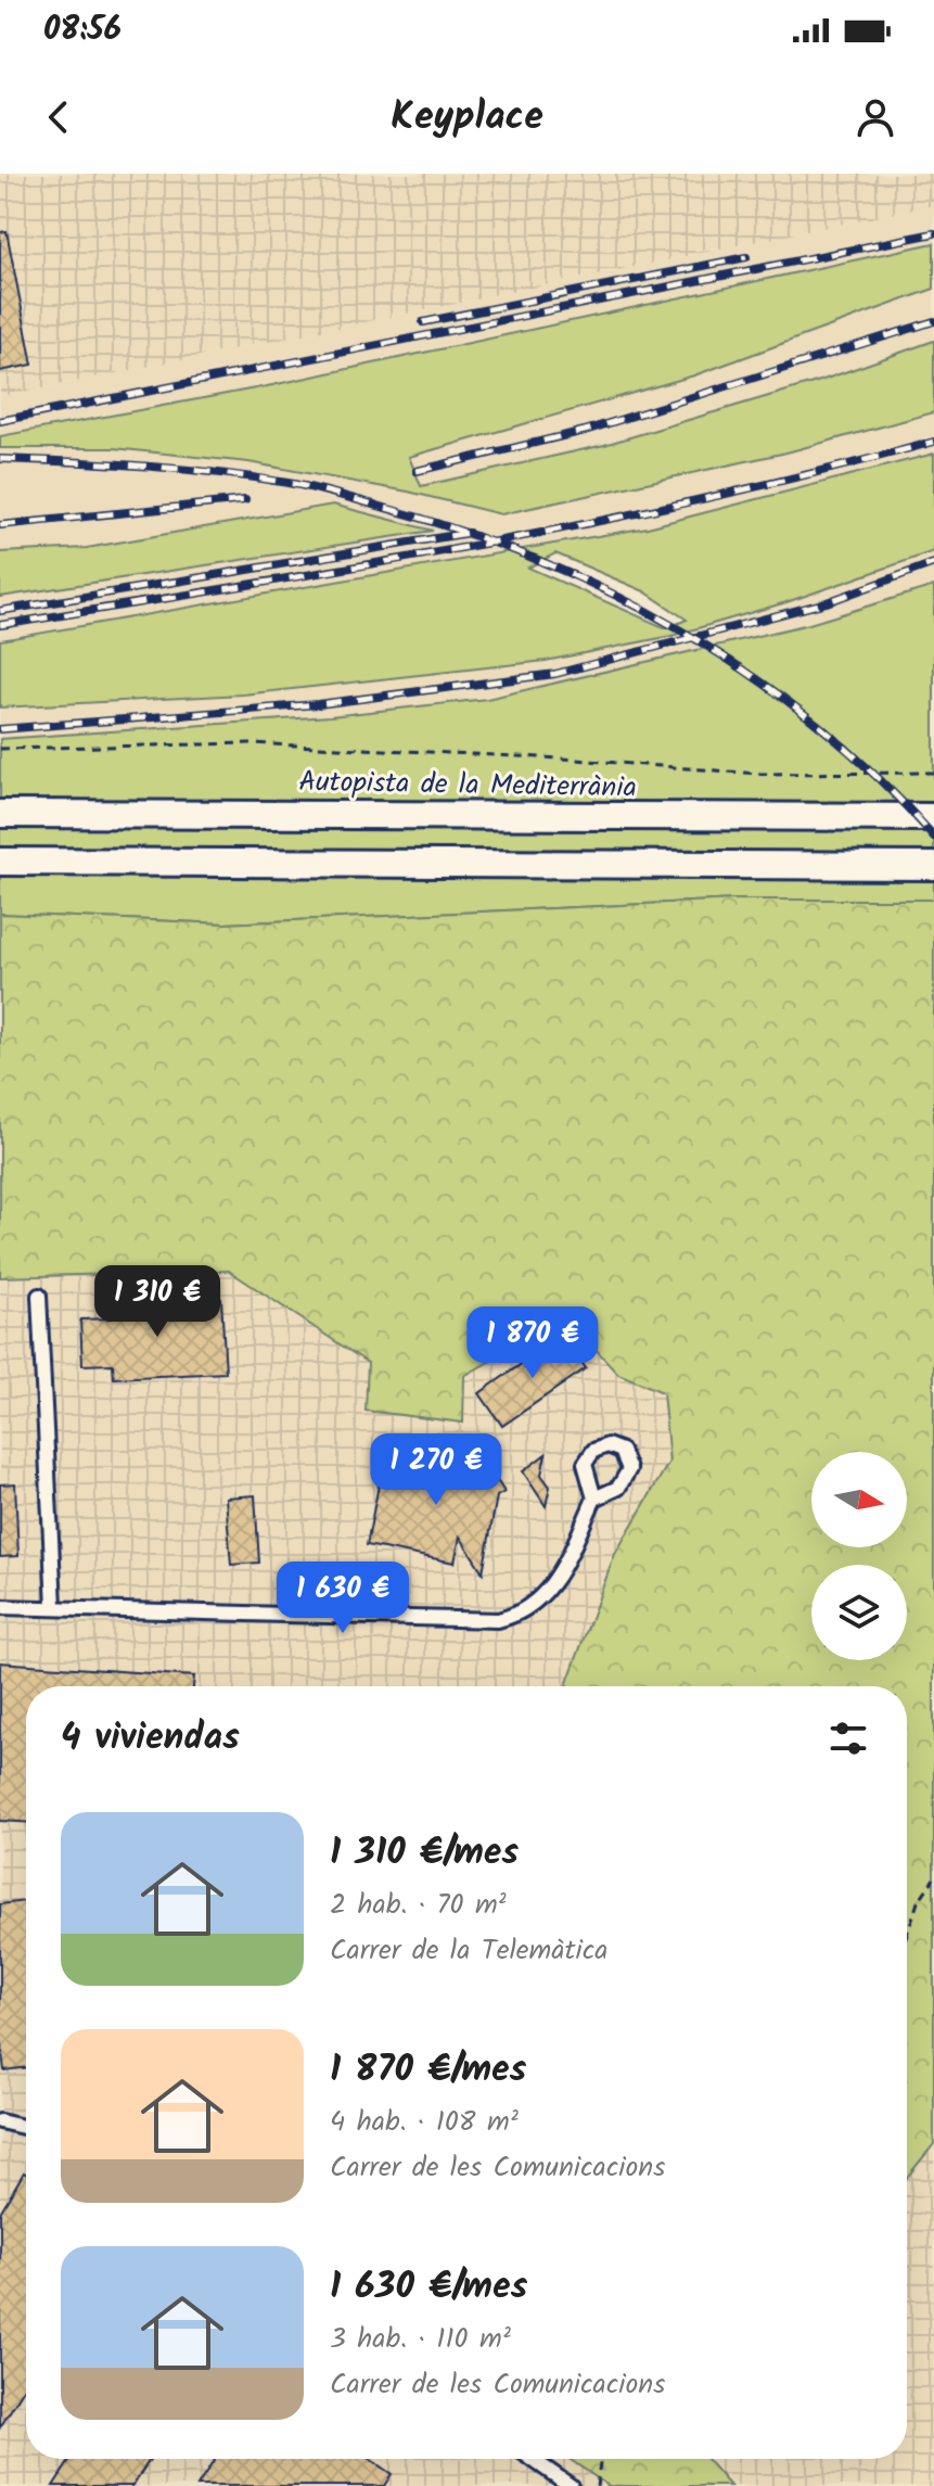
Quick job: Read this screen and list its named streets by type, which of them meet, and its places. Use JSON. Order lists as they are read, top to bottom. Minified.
{"streets":{"highway":["Autopista de la Mediterrània"]},"north":"right","page":{"status":"08:56","header":"Keyplace","price":["1 310 €","1 870 €","1 270 €","1 630 €"],"heading":"4 viviendas","list":[{"name":"1 310 €/mes","note":"2 hab. · 70 m² · Carrer de la Telemàtica"},{"name":"1 870 €/mes","note":"4 hab. · 108 m² · Carrer de les Comunicacions"},{"name":"1 630 €/mes","note":"3 hab. · 110 m² · Carrer de les Comunicacions"}]}}
